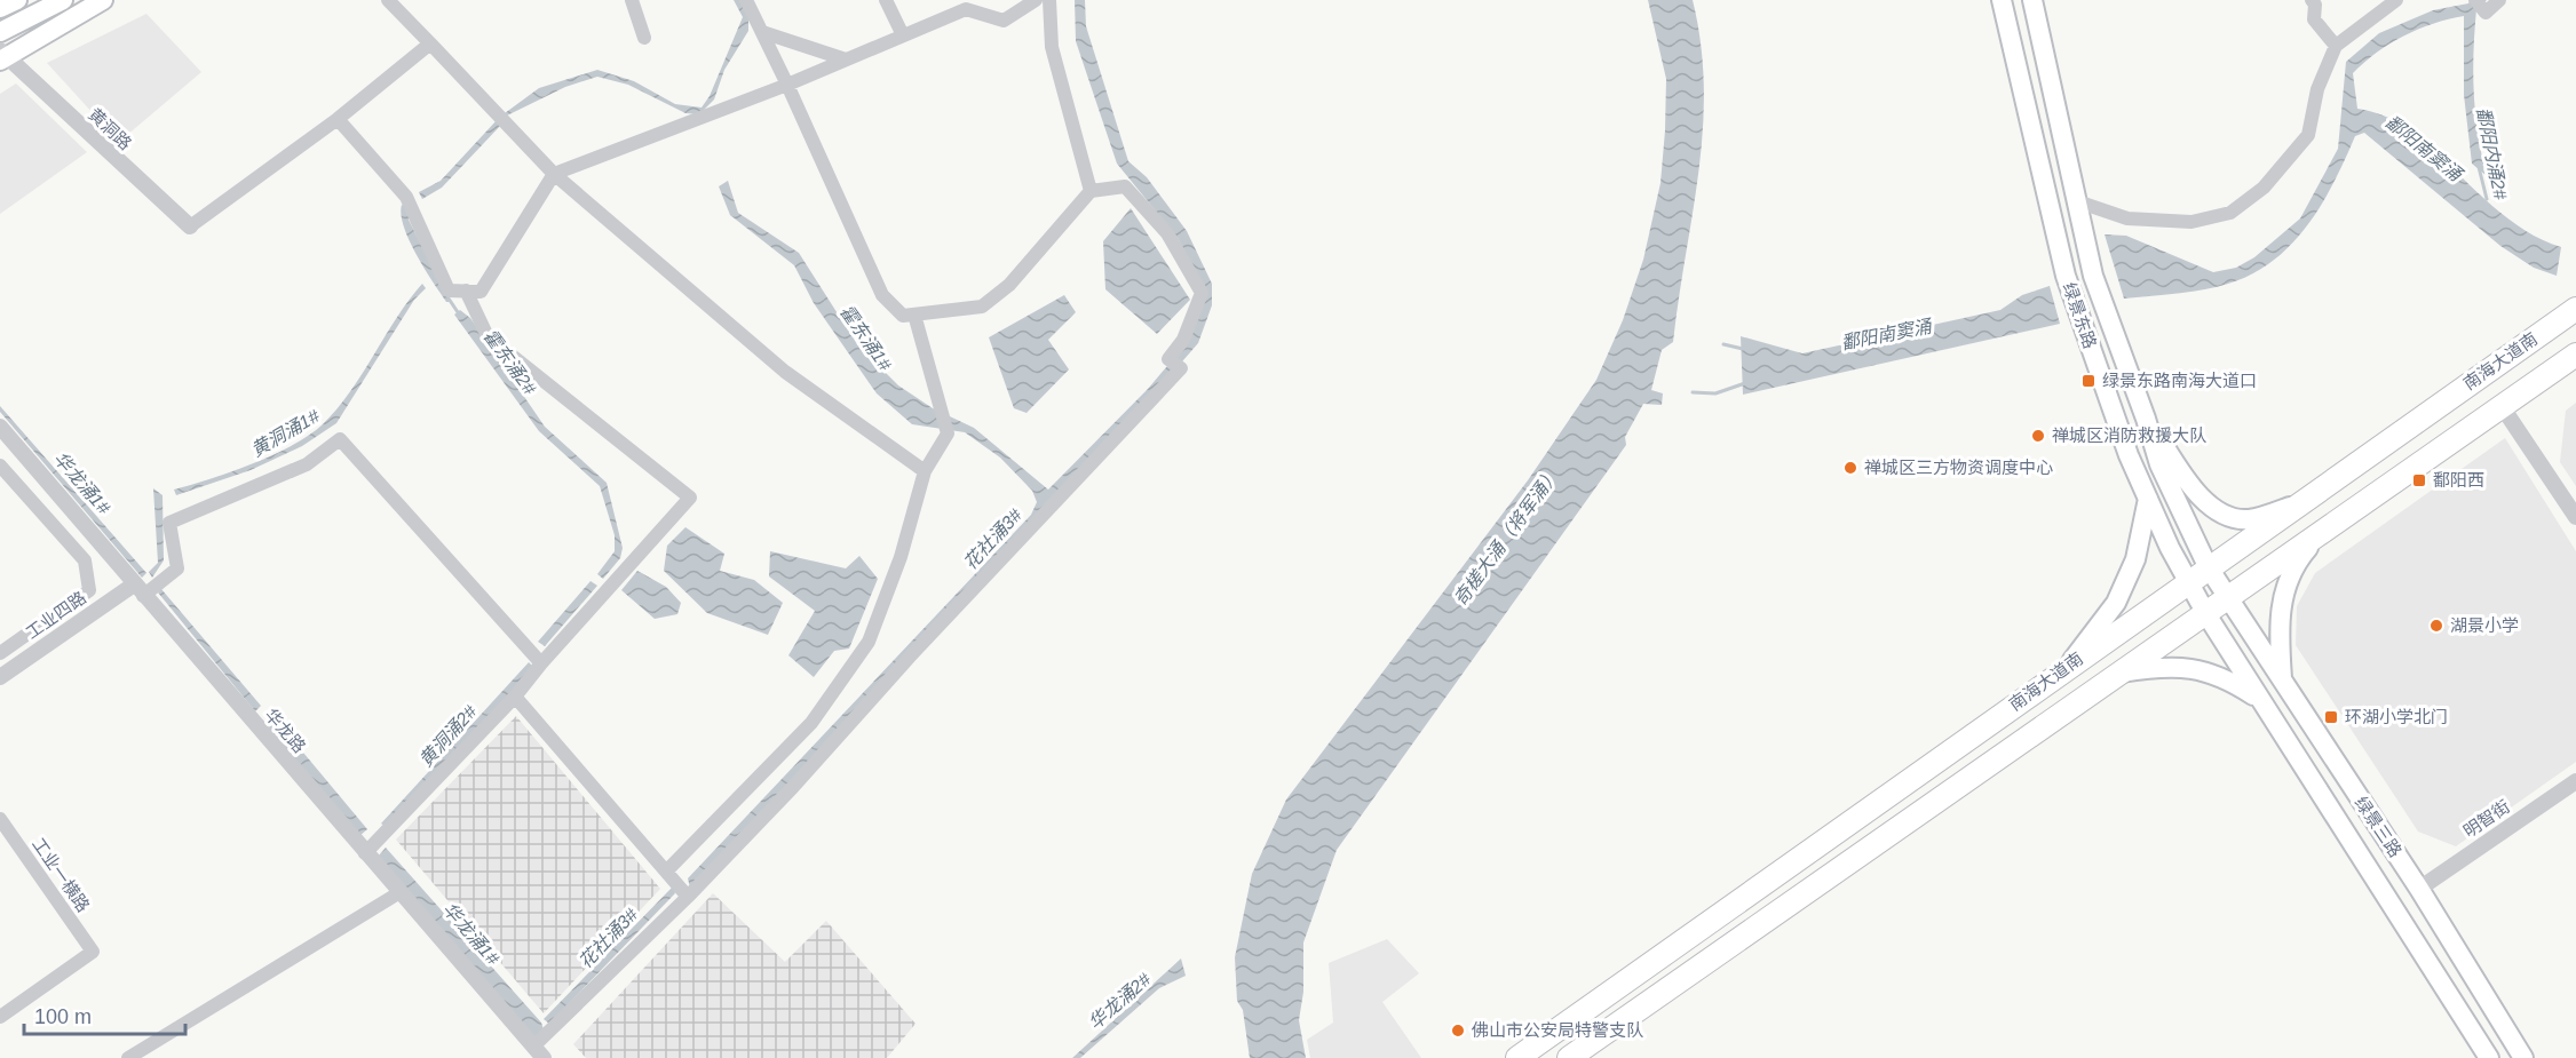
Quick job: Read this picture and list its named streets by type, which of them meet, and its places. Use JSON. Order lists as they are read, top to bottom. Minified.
{"streets":{"highway":["南海大道南"],"main road":["绿景东路","绿景三路"],"street":["黄洞路","工业四路","华龙路","明智街","工业一横路"]},"crossings":[["绿景东路","南海大道南"],["绿景东路","绿景三路"],["南海大道南","绿景三路"],["工业四路","华龙路"],["明智街","绿景三路"]],"water":["鄱阳南窦涌","鄱阳内涌2#","霍东涌1#","霍东涌2#","黄洞涌1#","华龙涌1#","奇槎大涌（将军涌）","花社涌3#","黄洞涌2#","华龙涌2#"],"places":{"transit":["绿景东路南海大道口","鄱阳西","环湖小学北门"],"other":["禅城区消防救援大队","禅城区三方物资调度中心","湖景小学","佛山市公安局特警支队"]},"scale_bar":"100 m"}
